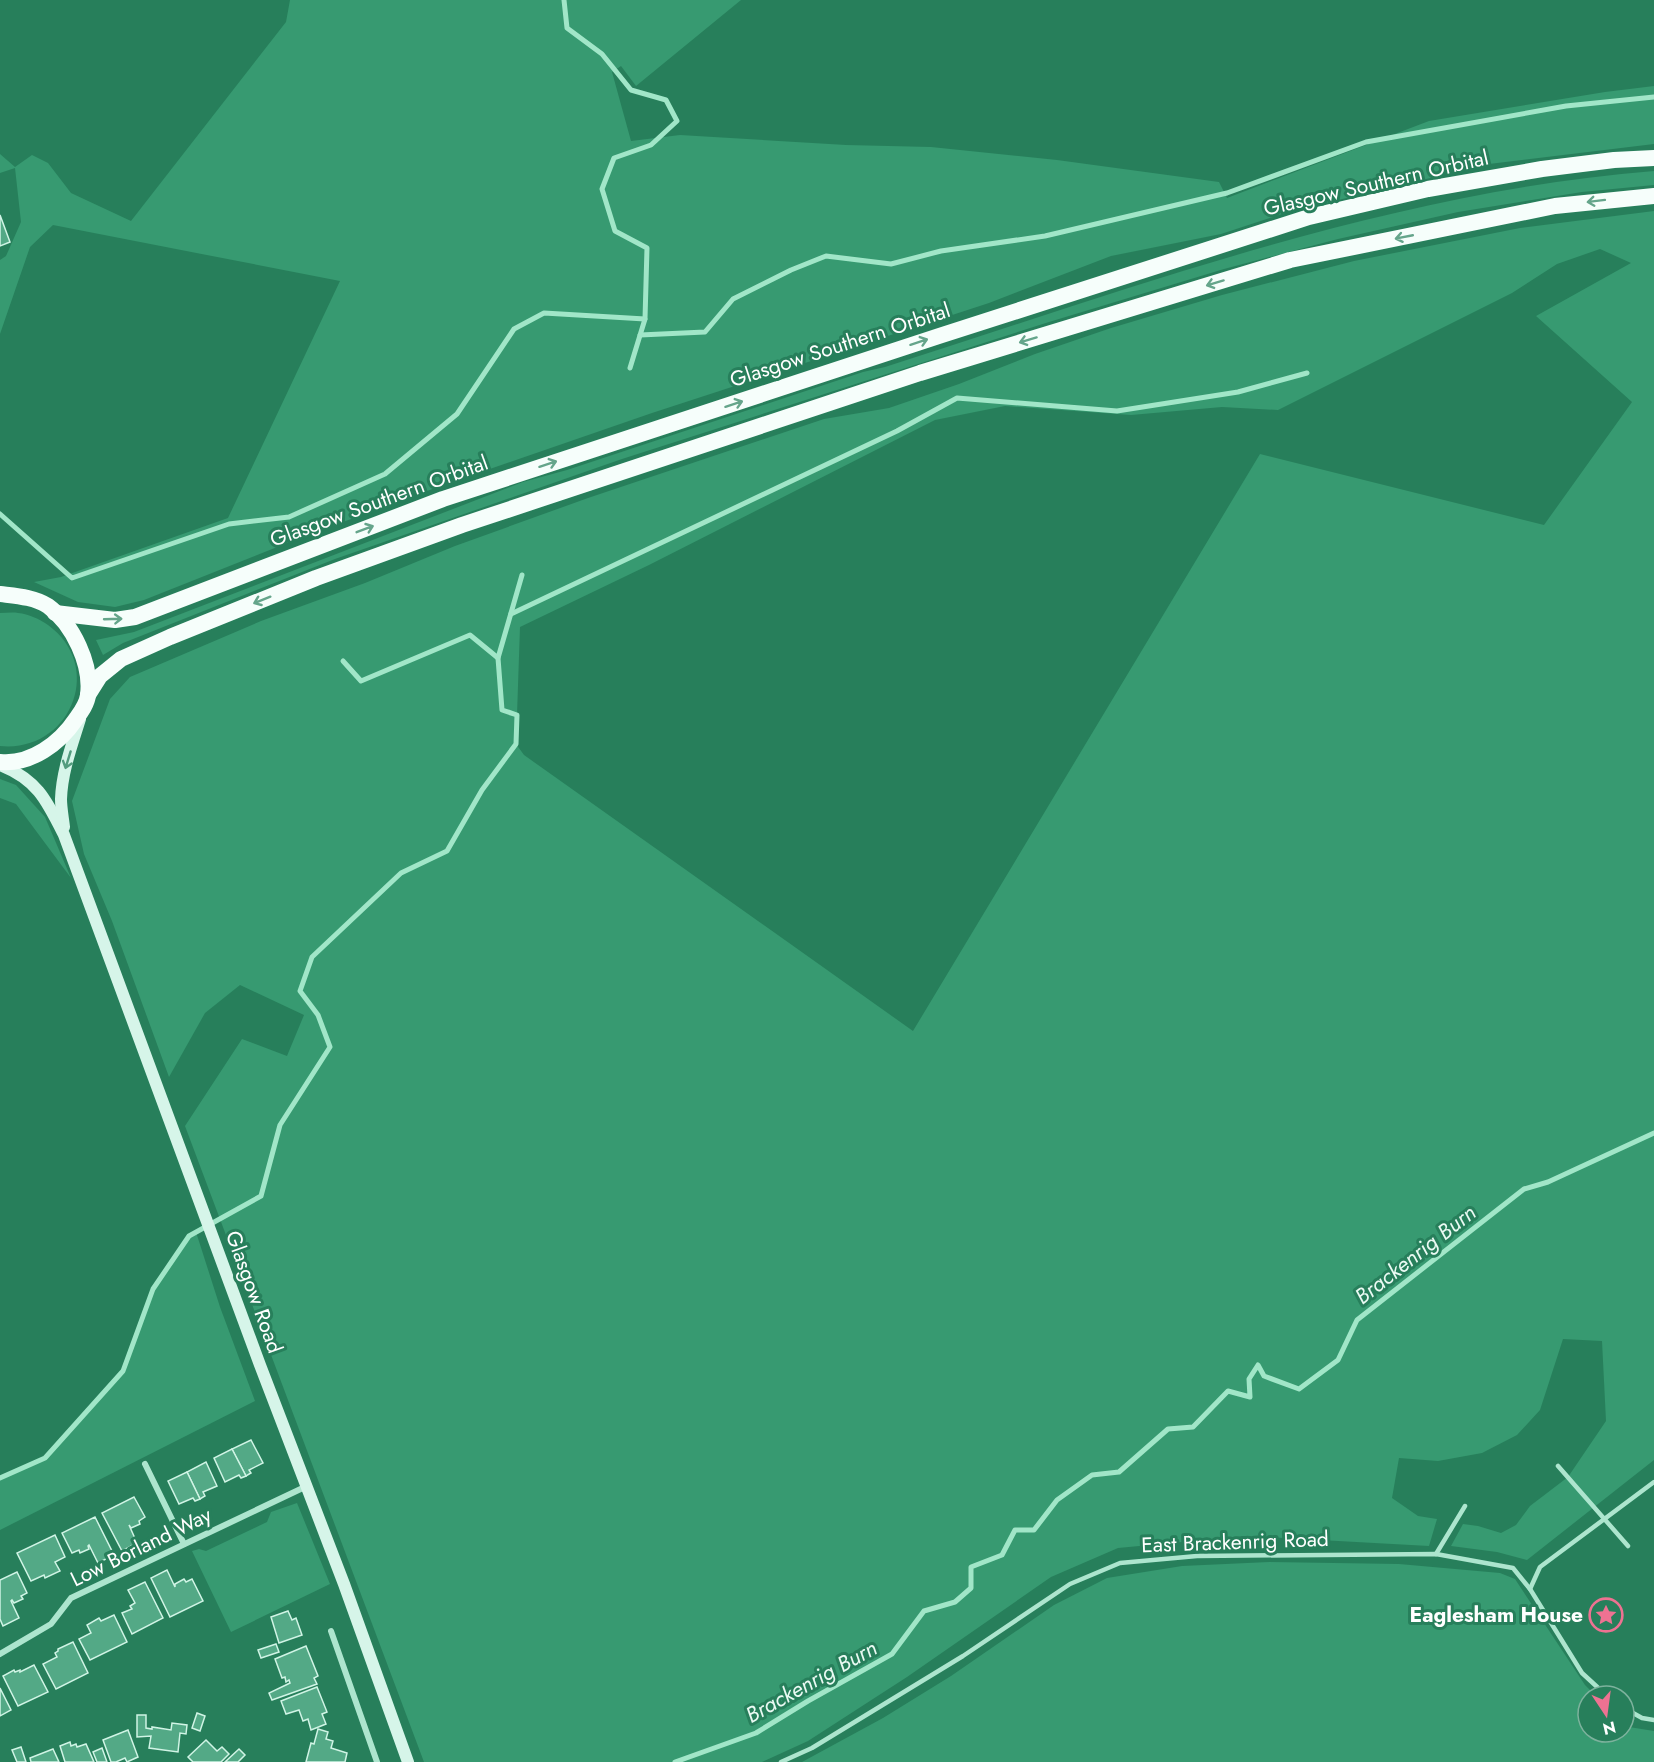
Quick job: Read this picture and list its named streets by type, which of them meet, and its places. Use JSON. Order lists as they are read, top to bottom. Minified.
{"streets":{"highway":["Glasgow Southern Orbital"],"main road":["Glasgow Road"],"street":["Low Borland Way"],"lane":["East Brackenrig Road"]},"crossings":[["Glasgow Road","Low Borland Way"]],"water":["Brackenrig Burn"],"places":{"place":["Eaglesham House"]},"north":"bottom"}
